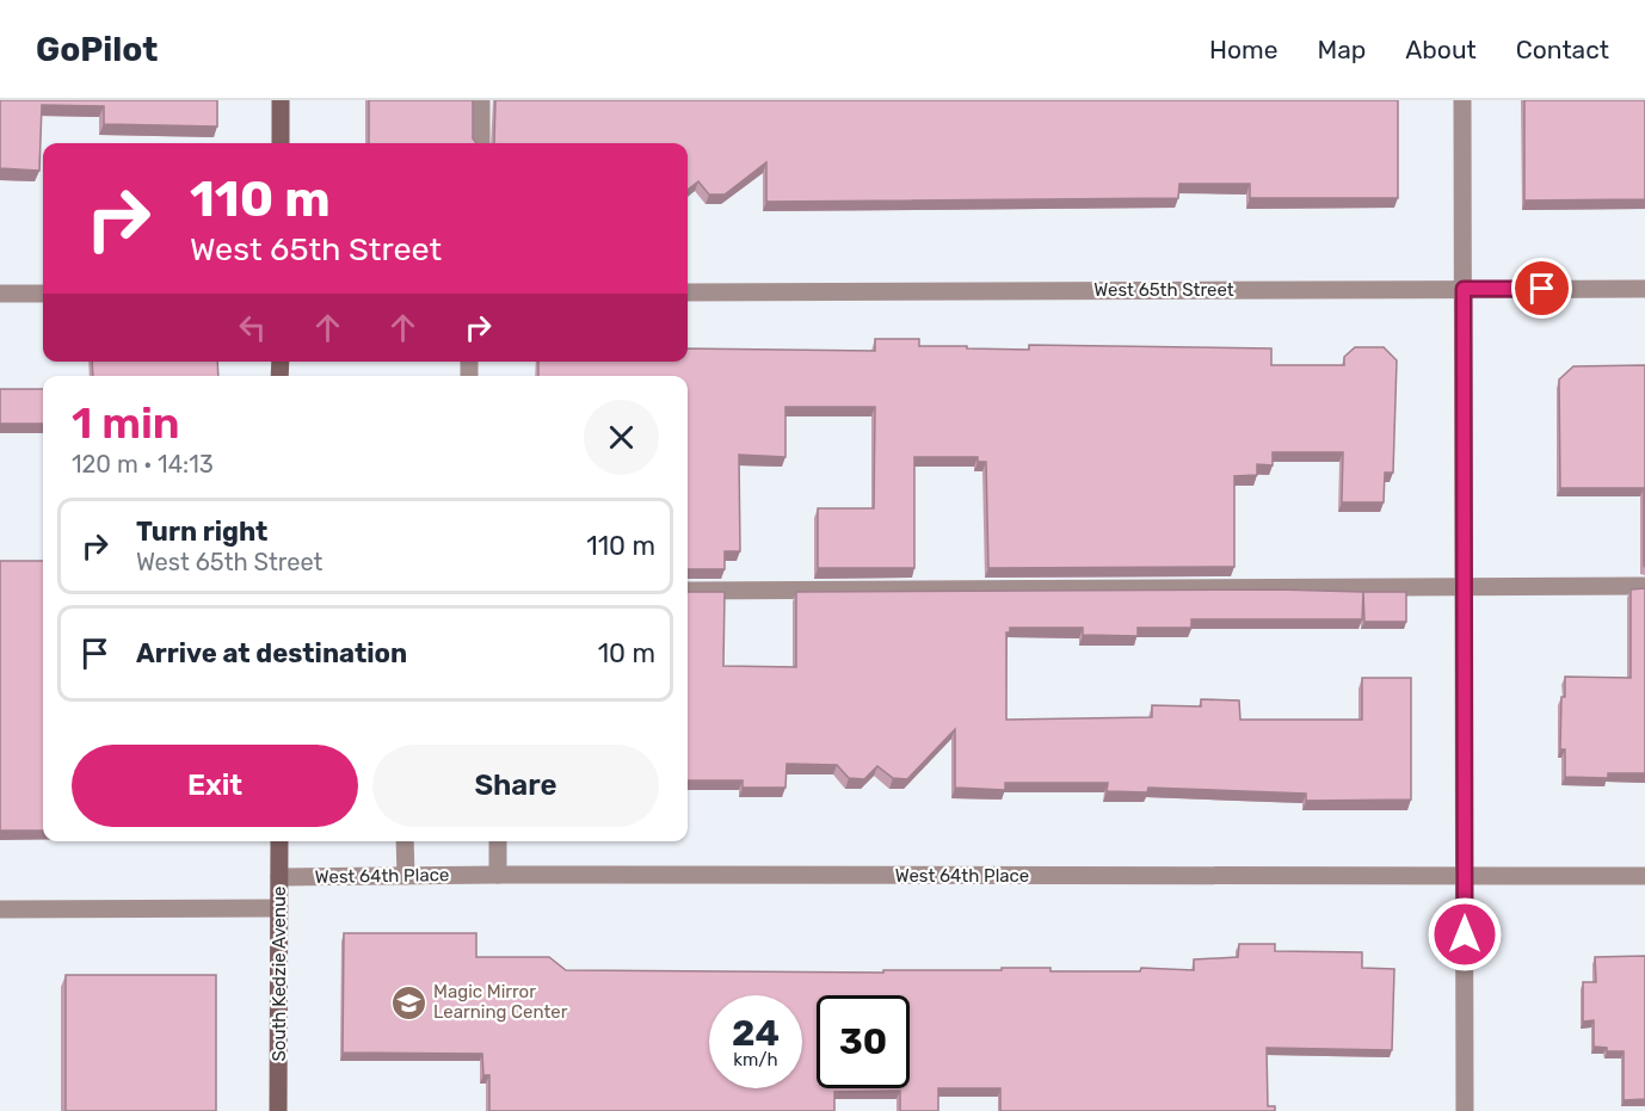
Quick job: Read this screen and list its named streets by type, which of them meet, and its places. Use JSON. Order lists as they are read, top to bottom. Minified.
{"streets":{"main road":["South Kedzie Avenue"],"street":["West 65th Street","West 64th Place"]},"crossings":[["West 64th Place","South Kedzie Avenue"]],"places":{"school or university":["Magic Mirror Learning Center"]},"page":{"header":"GoPilot","nav":["Home","Map","About","Contact"],"turn":["110 m","West 65th Street"],"heading":["1 min","120 m · 14:13"],"list":[{"name":"Turn right","note":"West 65th Street","value":"110 m"},{"name":"Arrive at destination","value":"10 m"}],"buttons":["Exit","Share"],"speed":"24 km/h","limit":"30"}}
